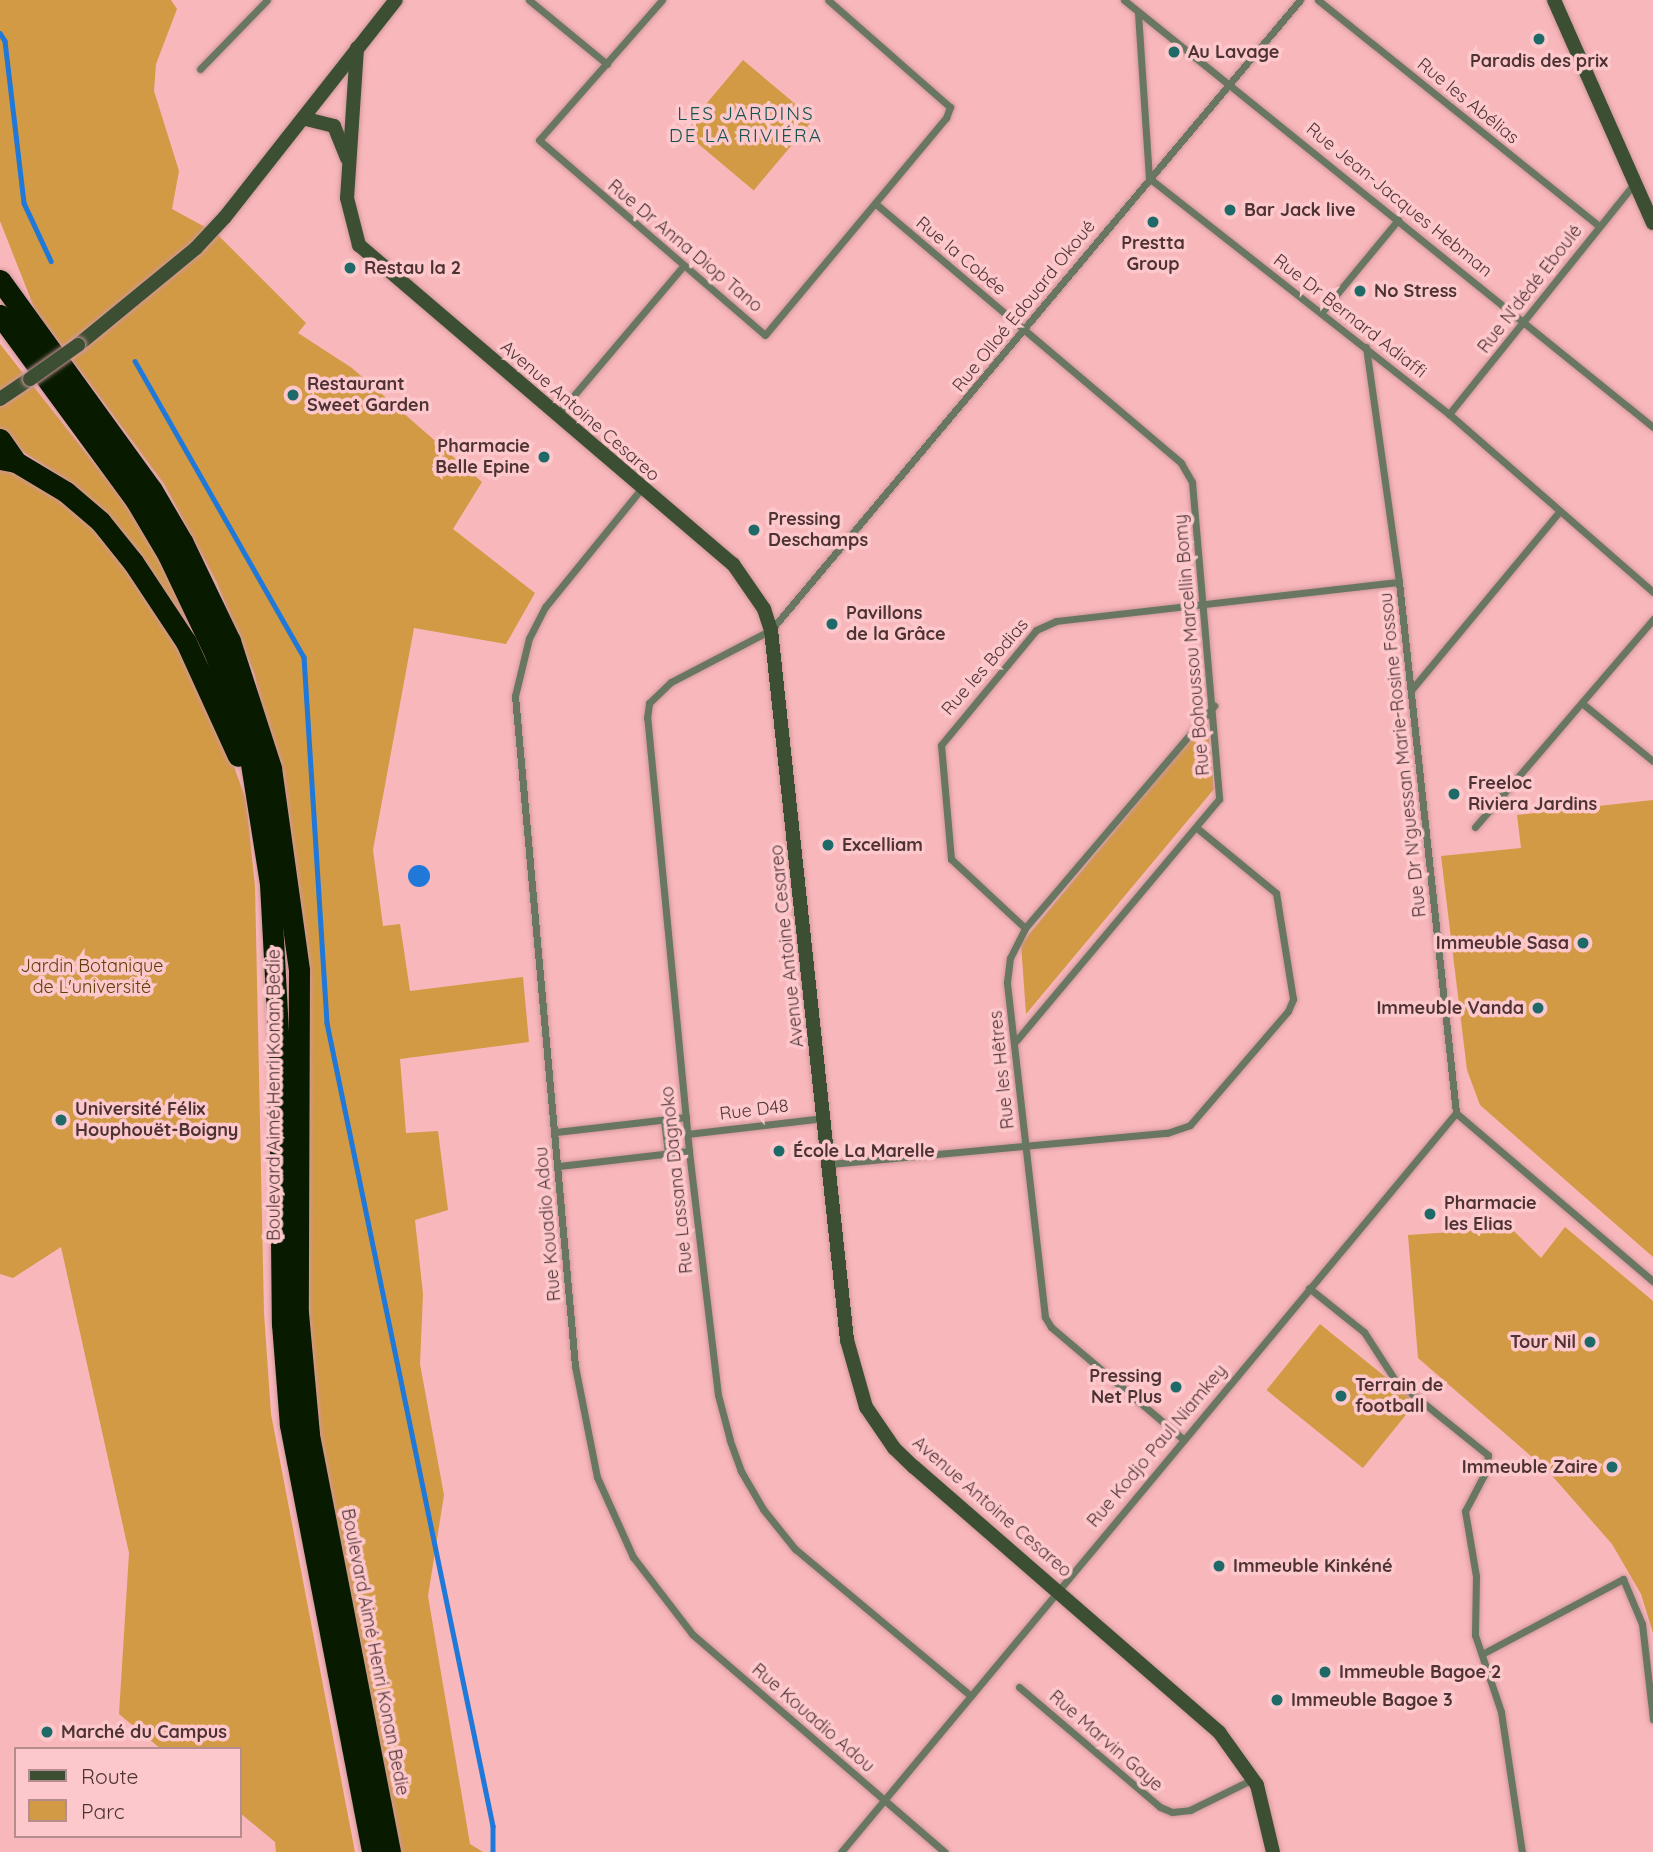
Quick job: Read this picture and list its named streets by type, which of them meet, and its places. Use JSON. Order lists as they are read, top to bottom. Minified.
{"streets":{"highway":["Boulevard Aimé Henri Konan Bedie"],"street":["Rue les Abélias","Rue Jean-Jacques Hebman","Rue Dr Anna Diop Tano","Rue la Cobée","Rue N'dédé Eboulé","Rue Olloé Edouard Okoué","Rue Dr Bernard Adiaffi","Avenue Antoine Cesareo","Rue Bohoussou Marcellin Bomy","Rue les Bodias","Rue Dr N'guessan Marie-Rosine Fossou","Rue les Hêtres","Rue D48","Rue Lassana Dagnoko","Rue Kouadio Adou","Rue Kodjo Paul Niamkey","Rue Marvin Gaye"]},"crossings":[["Rue les Abélias","Rue N'dédé Eboulé"],["Rue Jean-Jacques Hebman","Rue N'dédé Eboulé"],["Rue Jean-Jacques Hebman","Rue Olloé Edouard Okoué"],["Rue Dr Anna Diop Tano","Rue la Cobée"],["Rue la Cobée","Rue Olloé Edouard Okoué"],["Rue la Cobée","Rue Bohoussou Marcellin Bomy"],["Rue N'dédé Eboulé","Rue Dr Bernard Adiaffi"],["Rue Olloé Edouard Okoué","Rue Dr Bernard Adiaffi"],["Rue Olloé Edouard Okoué","Avenue Antoine Cesareo"],["Rue Olloé Edouard Okoué","Rue Bohoussou Marcellin Bomy"],["Rue Olloé Edouard Okoué","Rue Lassana Dagnoko"],["Rue Dr Bernard Adiaffi","Rue Dr N'guessan Marie-Rosine Fossou"],["Avenue Antoine Cesareo","Rue D48"],["Avenue Antoine Cesareo","Rue Lassana Dagnoko"],["Avenue Antoine Cesareo","Rue Kouadio Adou"],["Avenue Antoine Cesareo","Rue Kodjo Paul Niamkey"],["Avenue Antoine Cesareo","Rue Marvin Gaye"],["Rue Bohoussou Marcellin Bomy","Rue les Bodias"],["Rue Bohoussou Marcellin Bomy","Rue les Hêtres"],["Rue les Bodias","Rue Dr N'guessan Marie-Rosine Fossou"],["Rue les Bodias","Rue les Hêtres"],["Rue Dr N'guessan Marie-Rosine Fossou","Rue Kodjo Paul Niamkey"],["Rue les Hêtres","Rue Kodjo Paul Niamkey"],["Rue D48","Rue Lassana Dagnoko"],["Rue Lassana Dagnoko","Rue Kodjo Paul Niamkey"],["Rue Kouadio Adou","Rue Kodjo Paul Niamkey"]],"districts":["LES JARDINS DE LA RIVIÉRA"],"parks":["Jardin Botanique de L'université"],"places":["Paradis des prix","Au Lavage","Bar Jack live","Prestta Group","Restau la 2","No Stress","Restaurant Sweet Garden","Pharmacie Belle Epine","Pressing Deschamps","Pavillons de la Grâce","Freeloc Riviera Jardins","Excelliam","Immeuble Sasa","Immeuble Vanda","Université Félix Houphouët-Boigny","École La Marelle","Pharmacie les Elias","Tour Nil","Pressing Net Plus","Terrain de football","Immeuble Zaire","Immeuble Kinkéné","Immeuble Bagoe 2","Immeuble Bagoe 3","Marché du Campus"],"legend":["Route","Parc"]}
